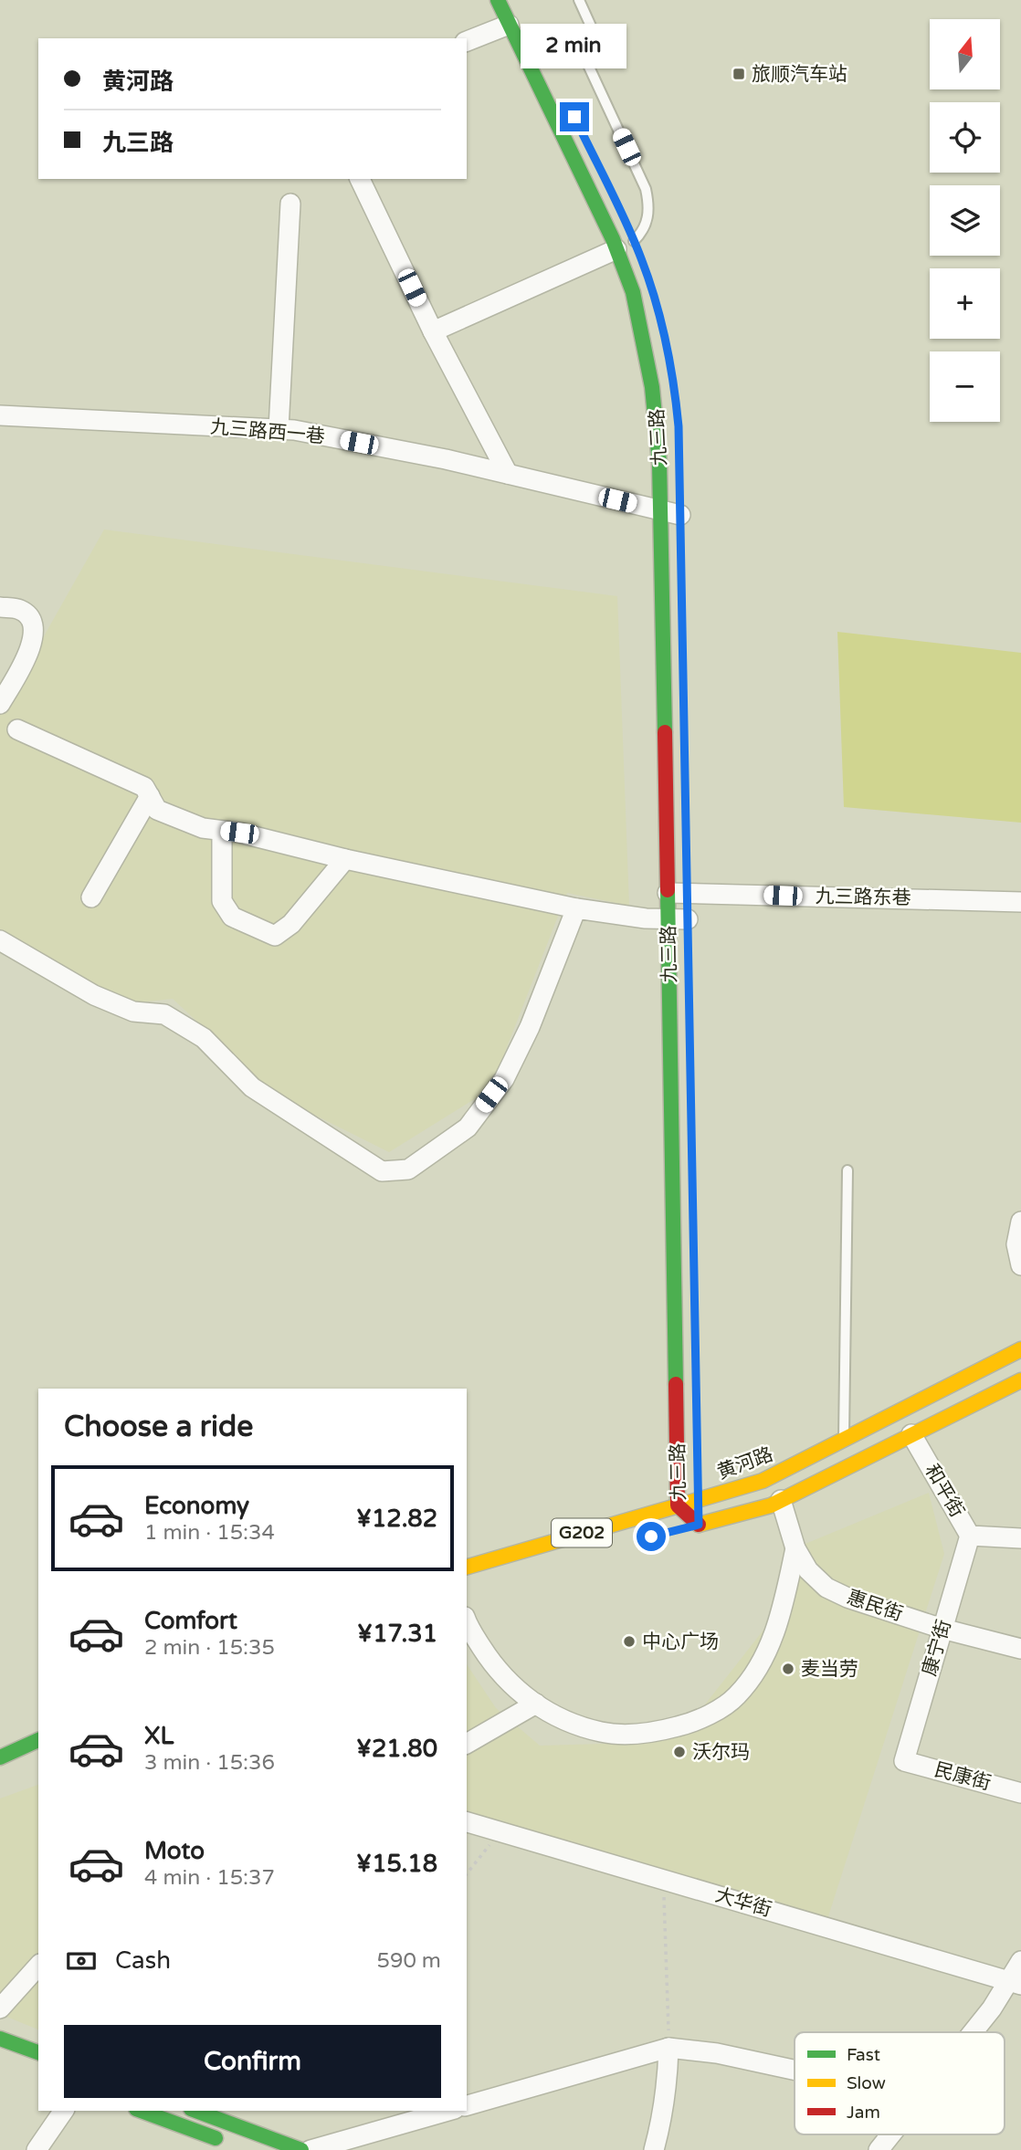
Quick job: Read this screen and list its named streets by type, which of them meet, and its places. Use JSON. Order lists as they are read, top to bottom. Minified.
{"streets":{"main road":["九三路","黄河路","G202"],"street":["九三路西一巷","九三路东巷","和平街","惠民街","康宁街","民康街","大华街"]},"crossings":[["九三路西一巷","九三路"],["九三路","九三路东巷"],["九三路","黄河路"],["和平街","康宁街"],["惠民街","康宁街"],["康宁街","民康街"]],"places":{"transit":["旅顺汽车站"],"other":["中心广场","麦当劳","沃尔玛"]},"legend":["Fast","Slow","Jam"],"north":"top","page":{"map_buttons":["+","−"],"bubble":"2 min","banner":["黄河路","九三路"],"heading":"Choose a ride","list":[{"name":"Economy","note":"1 min · 15:34","value":"¥12.82"},{"name":"Comfort","note":"2 min · 15:35","value":"¥17.31"},{"name":"XL","note":"3 min · 15:36","value":"¥21.80"},{"name":"Moto","note":"4 min · 15:37","value":"¥15.18"}],"pay":["Cash","590 m"],"buttons":"Confirm"}}
